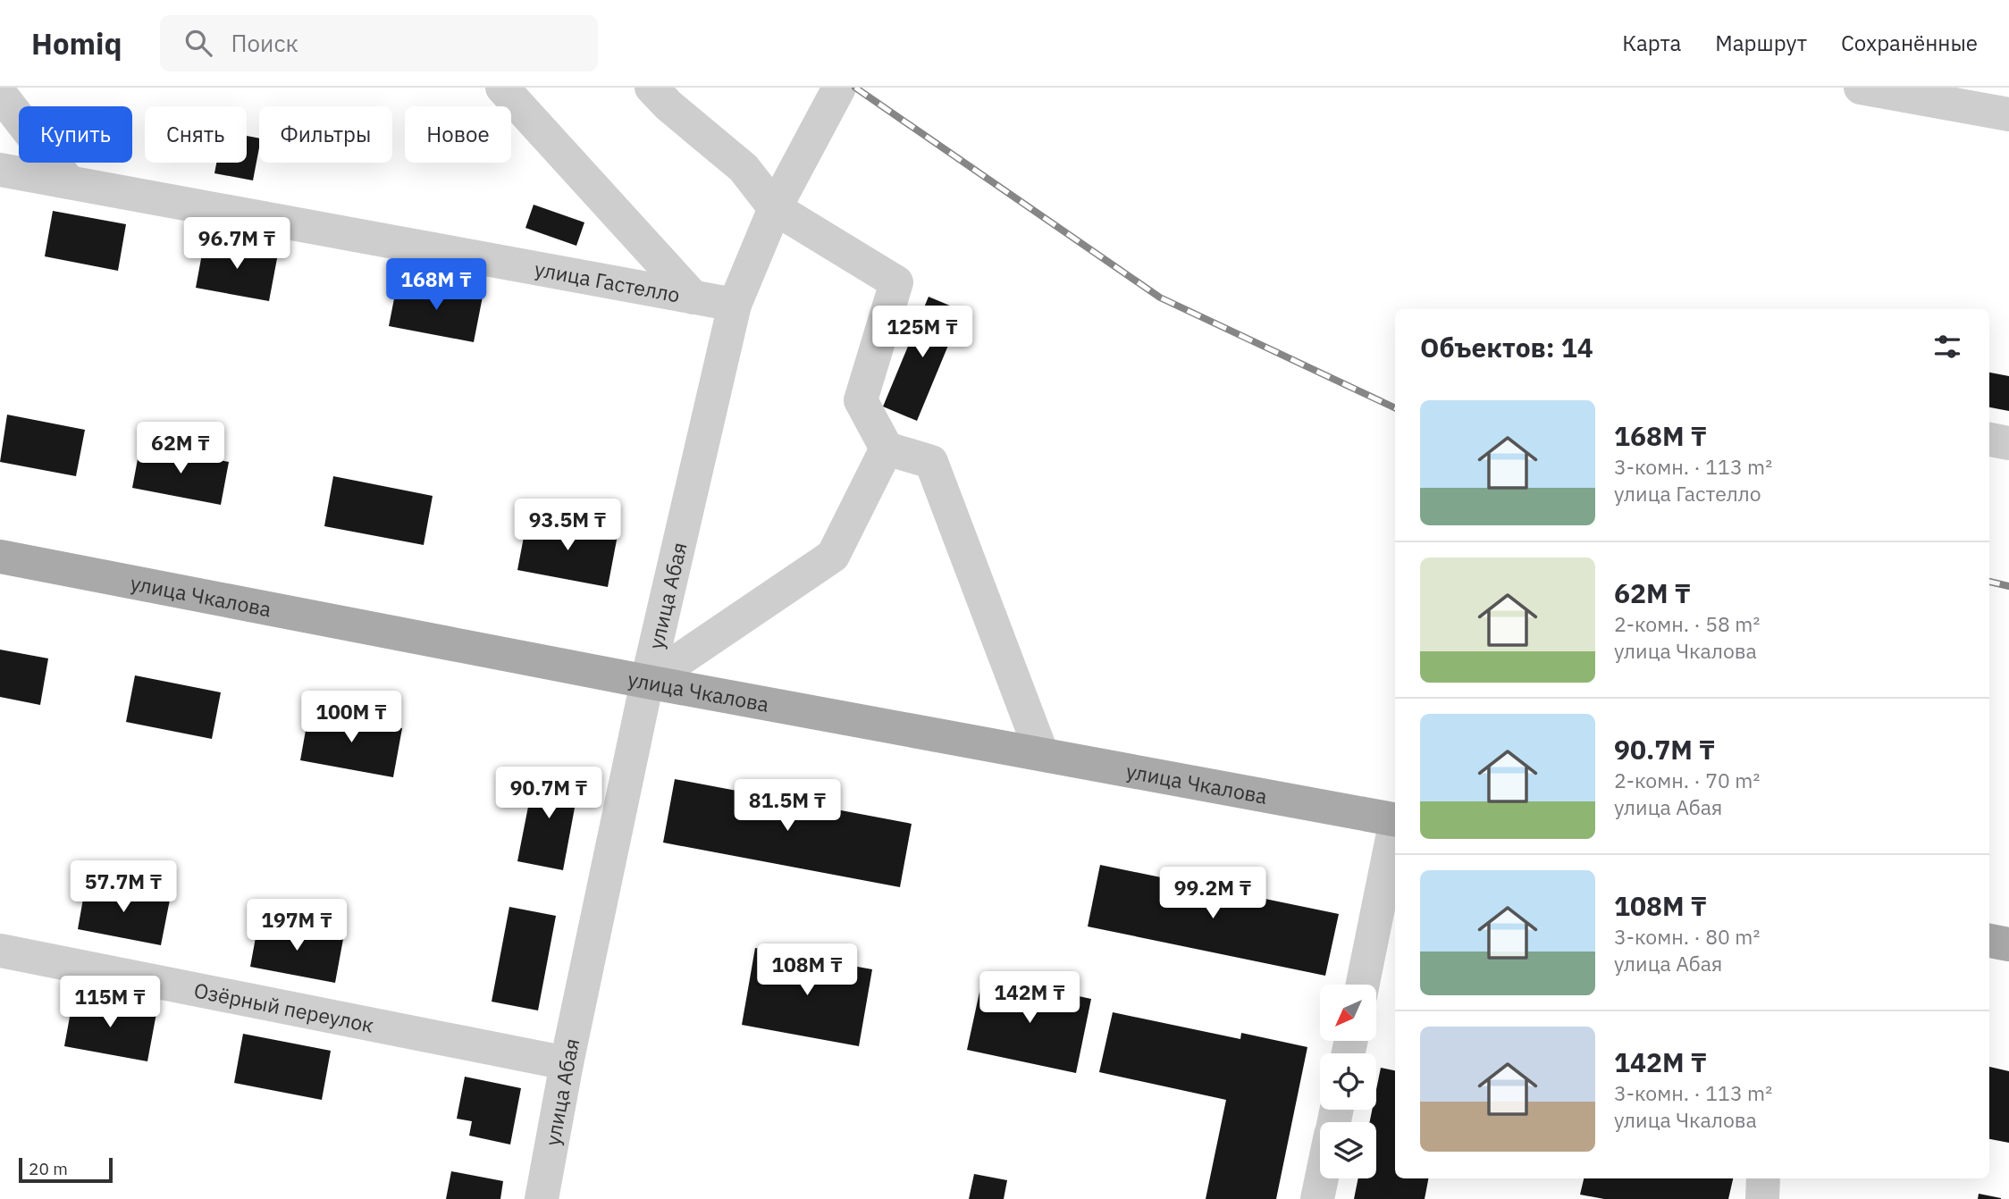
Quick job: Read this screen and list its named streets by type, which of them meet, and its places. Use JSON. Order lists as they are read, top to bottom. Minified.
{"streets":{"main road":["улица Чкалова"],"street":["улица Гастелло","улица Абая","Озёрный переулок"]},"crossings":[["улица Гастелло","улица Абая"],["улица Чкалова","улица Абая"],["улица Абая","Озёрный переулок"]],"scale_bar":"20 m","north":"bottom left","page":{"header":"Homiq","search":"Поиск","nav":["Карта","Маршрут","Сохранённые"],"chip":["Купить","Снять","Фильтры","Новое"],"price":["96.7M ₸","168M ₸","125M ₸","62M ₸","93.5M ₸","100M ₸","90.7M ₸","81.5M ₸","57.7M ₸","99.2M ₸","197M ₸","108M ₸","142M ₸","115M ₸"],"heading":"Объектов: 14","list":[{"name":"168M ₸","note":"3-комн. · 113 m² · улица Гастелло"},{"name":"62M ₸","note":"2-комн. · 58 m² · улица Чкалова"},{"name":"90.7M ₸","note":"2-комн. · 70 m² · улица Абая"},{"name":"108M ₸","note":"3-комн. · 80 m² · улица Абая"},{"name":"142M ₸","note":"3-комн. · 113 m² · улица Чкалова"}],"scale":"20 m"}}
